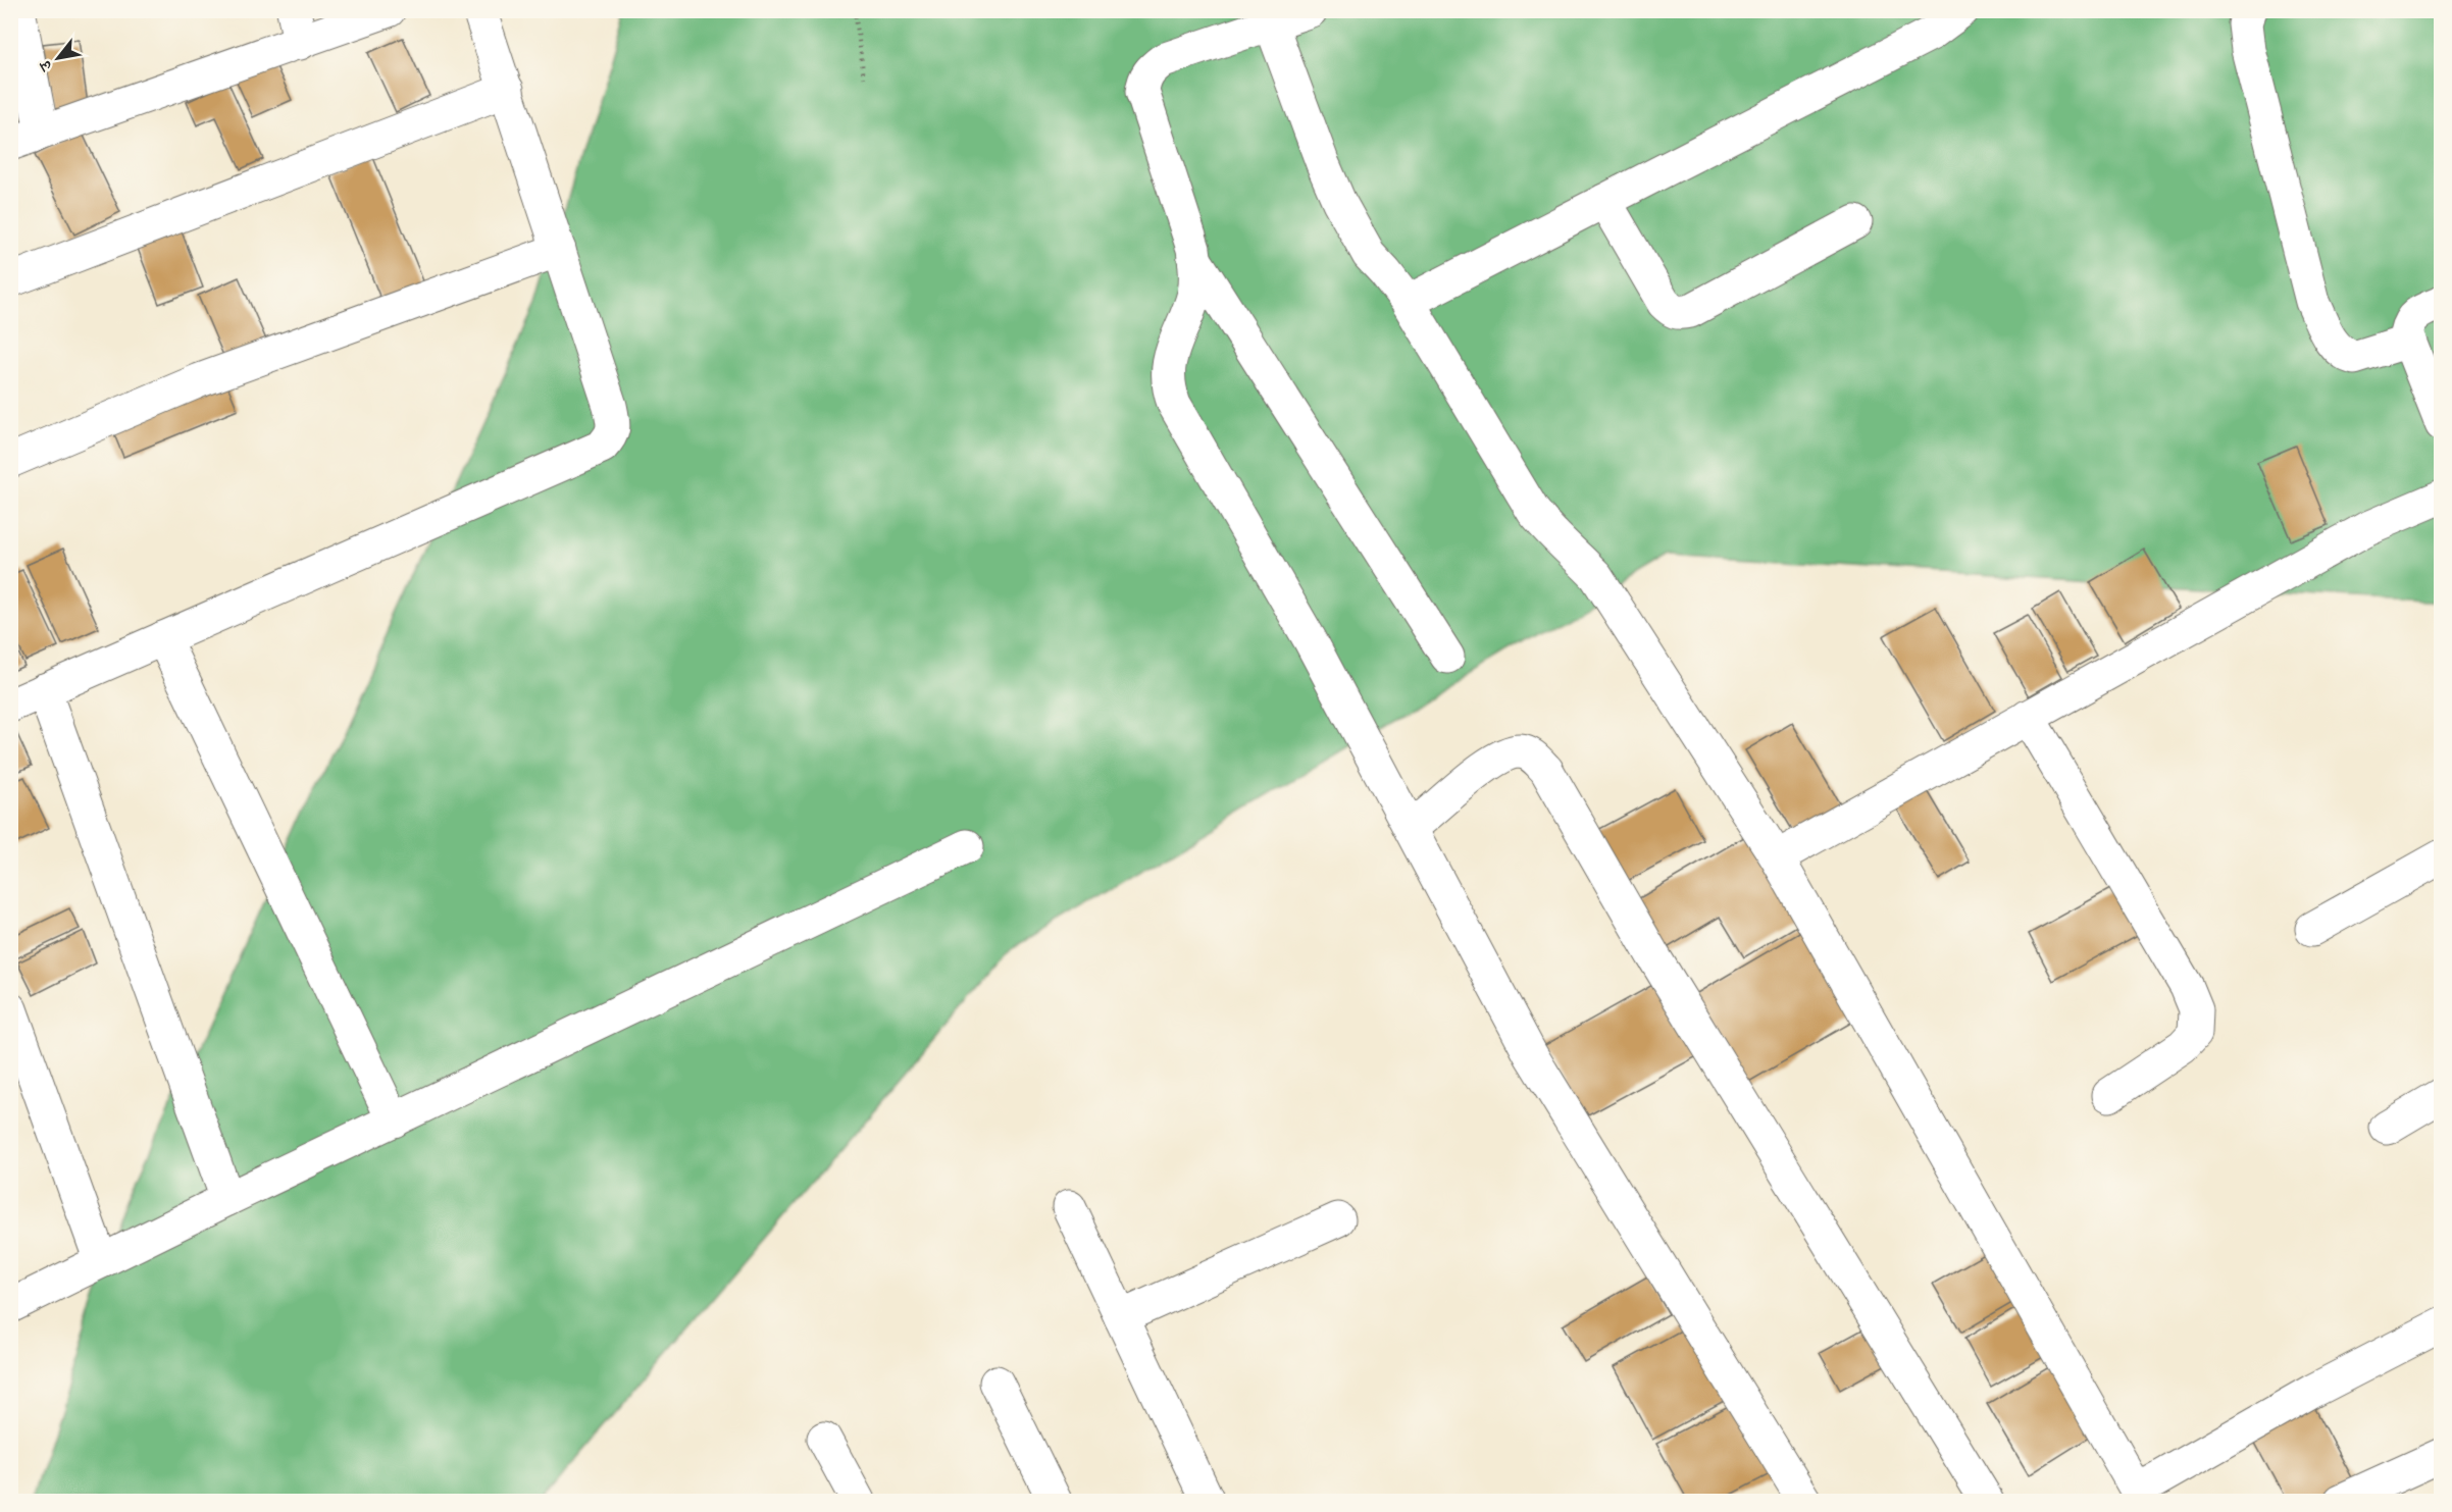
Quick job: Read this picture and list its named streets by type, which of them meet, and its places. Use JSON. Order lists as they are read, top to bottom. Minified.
{"north":"bottom left"}
